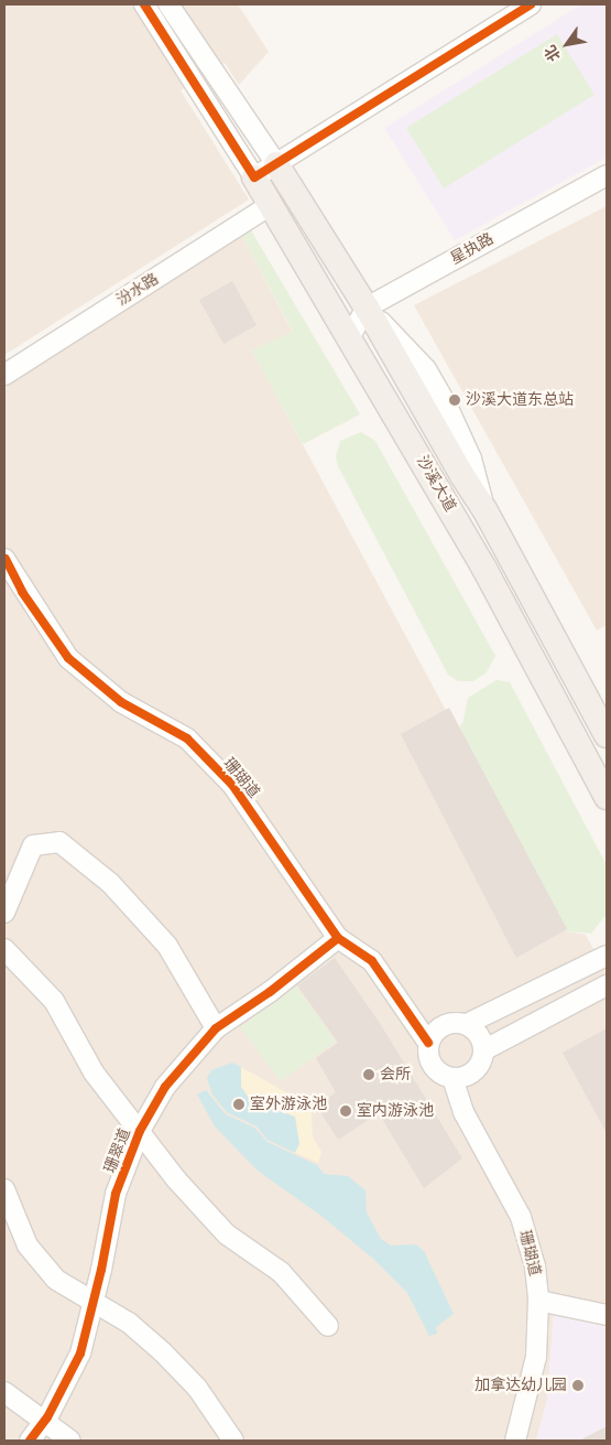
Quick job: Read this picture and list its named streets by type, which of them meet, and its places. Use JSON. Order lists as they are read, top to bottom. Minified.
{"streets":{"main road":["沙溪大道"],"street":["星执路","汾水路","珊瑚道","珊翠道"]},"crossings":[["星执路","沙溪大道"],["汾水路","沙溪大道"],["珊瑚道","珊翠道"]],"places":["沙溪大道东总站","会所","室外游泳池","室内游泳池","加拿达幼儿园"],"north":"bottom left"}
